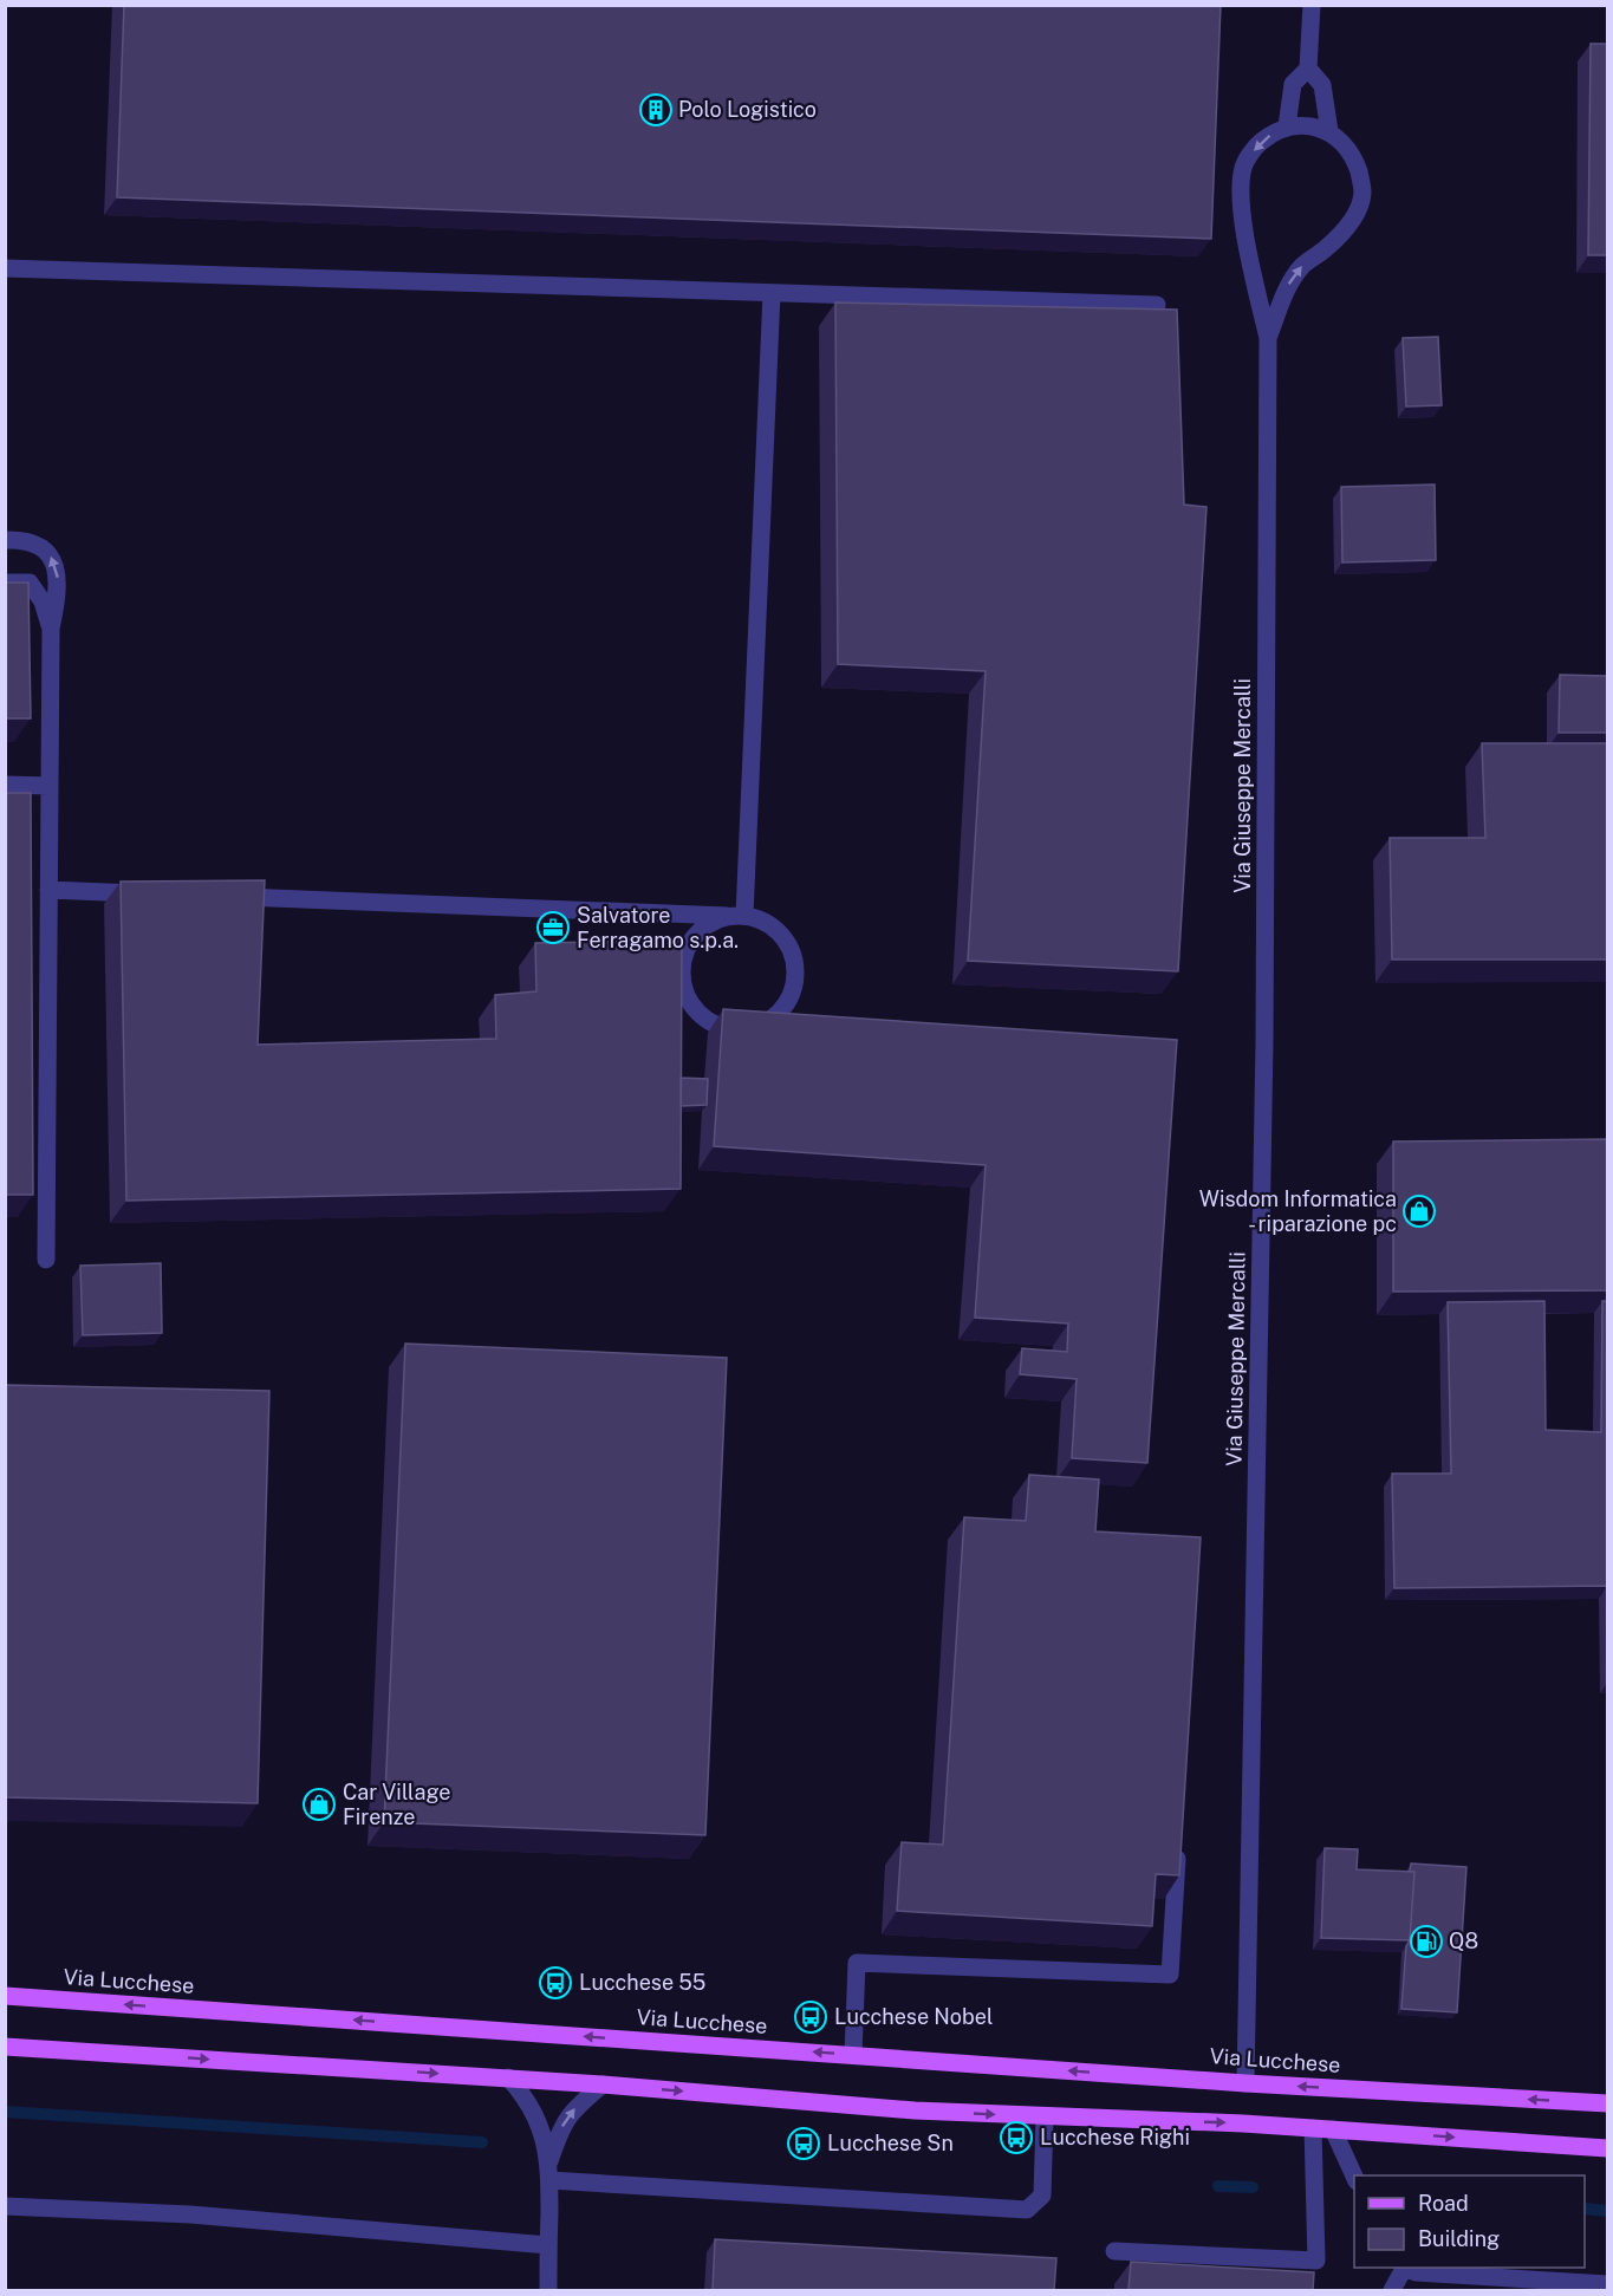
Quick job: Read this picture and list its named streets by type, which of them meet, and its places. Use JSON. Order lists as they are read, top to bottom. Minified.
{"streets":{"main road":["Via Lucchese"],"street":["Via Giuseppe Mercalli"]},"crossings":[["Via Giuseppe Mercalli","Via Lucchese"]],"places":{"building":["Polo Logistico"],"office":["Salvatore Ferragamo s.p.a."],"shop":["Wisdom Informatica - riparazione pc","Car Village Firenze"],"fuel station":["Q8"],"bus stop":["Lucchese 55","Lucchese Nobel","Lucchese Righi","Lucchese Sn"]},"legend":["Road","Building"]}
